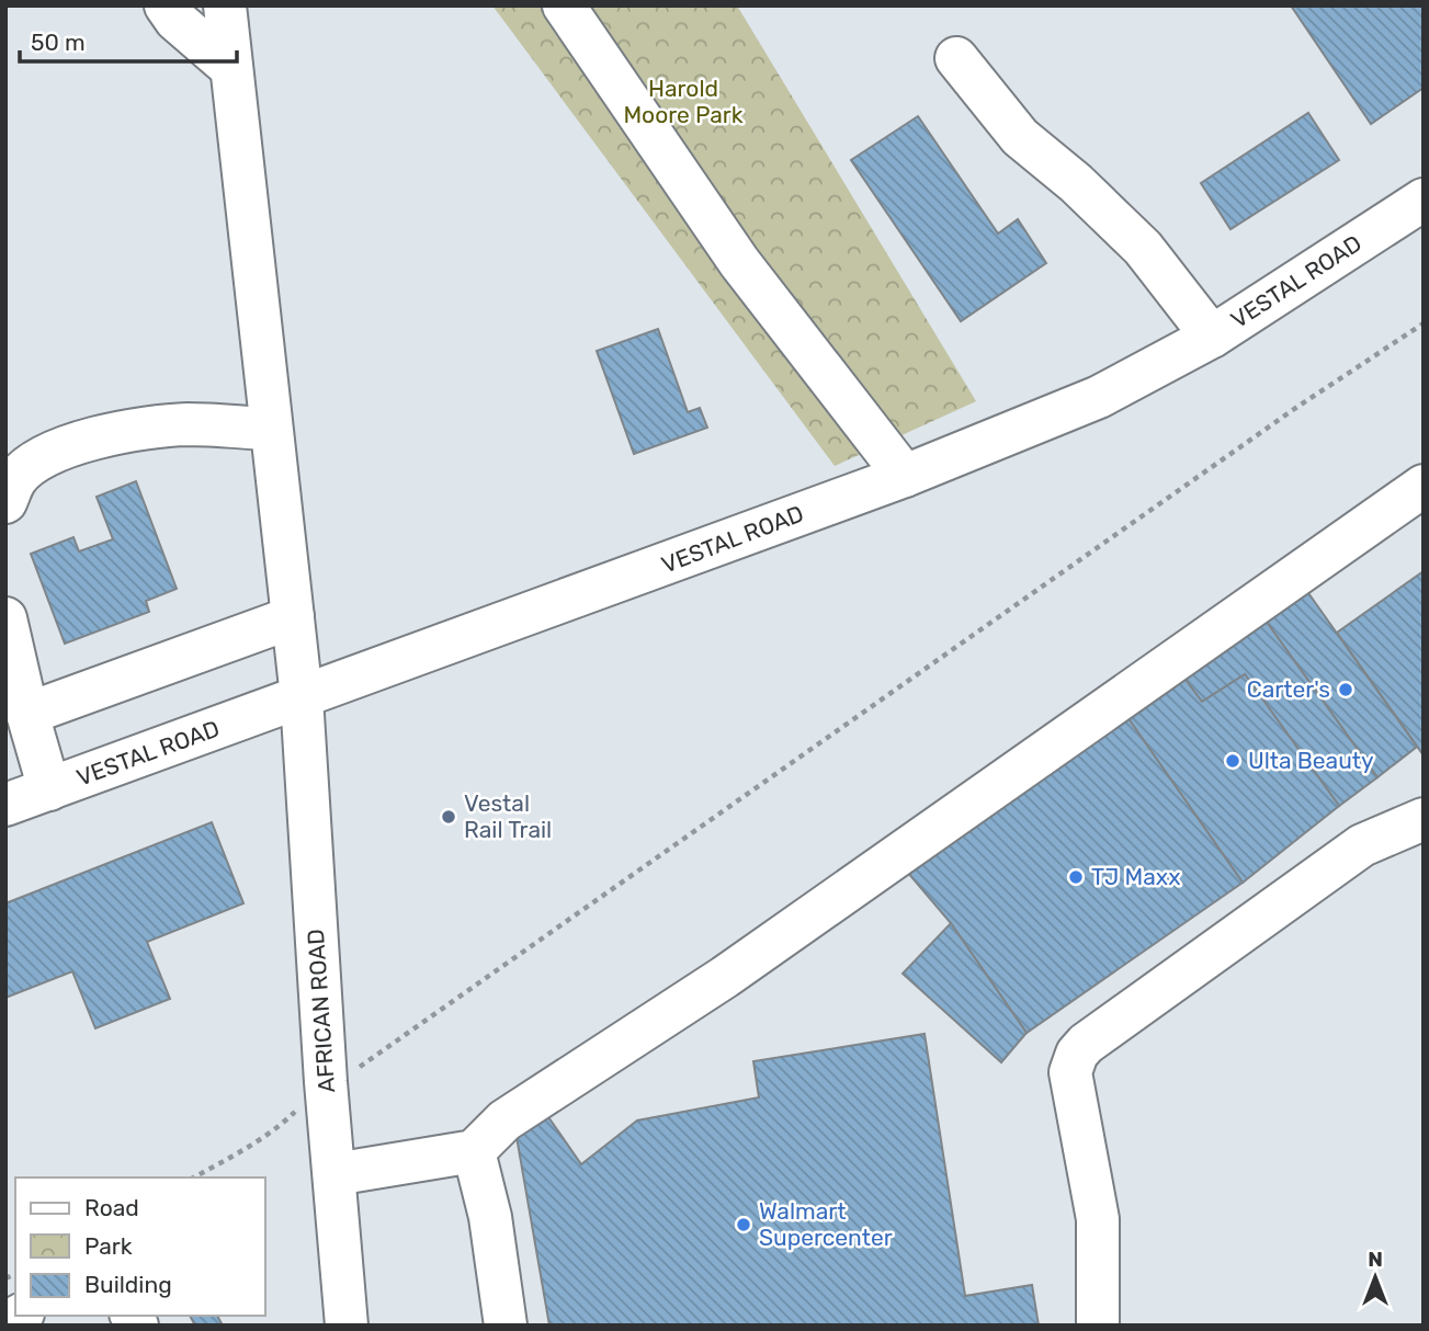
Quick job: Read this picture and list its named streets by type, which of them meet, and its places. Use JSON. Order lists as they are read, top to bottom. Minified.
{"streets":{"street":["VESTAL ROAD","AFRICAN ROAD"]},"crossings":[["VESTAL ROAD","AFRICAN ROAD"]],"parks":["Harold Moore Park"],"places":["Carter's","Ulta Beauty","Vestal Rail Trail","TJ Maxx","Walmart Supercenter"],"legend":["Road","Park","Building"],"scale_bar":"50 m","north":"top"}
